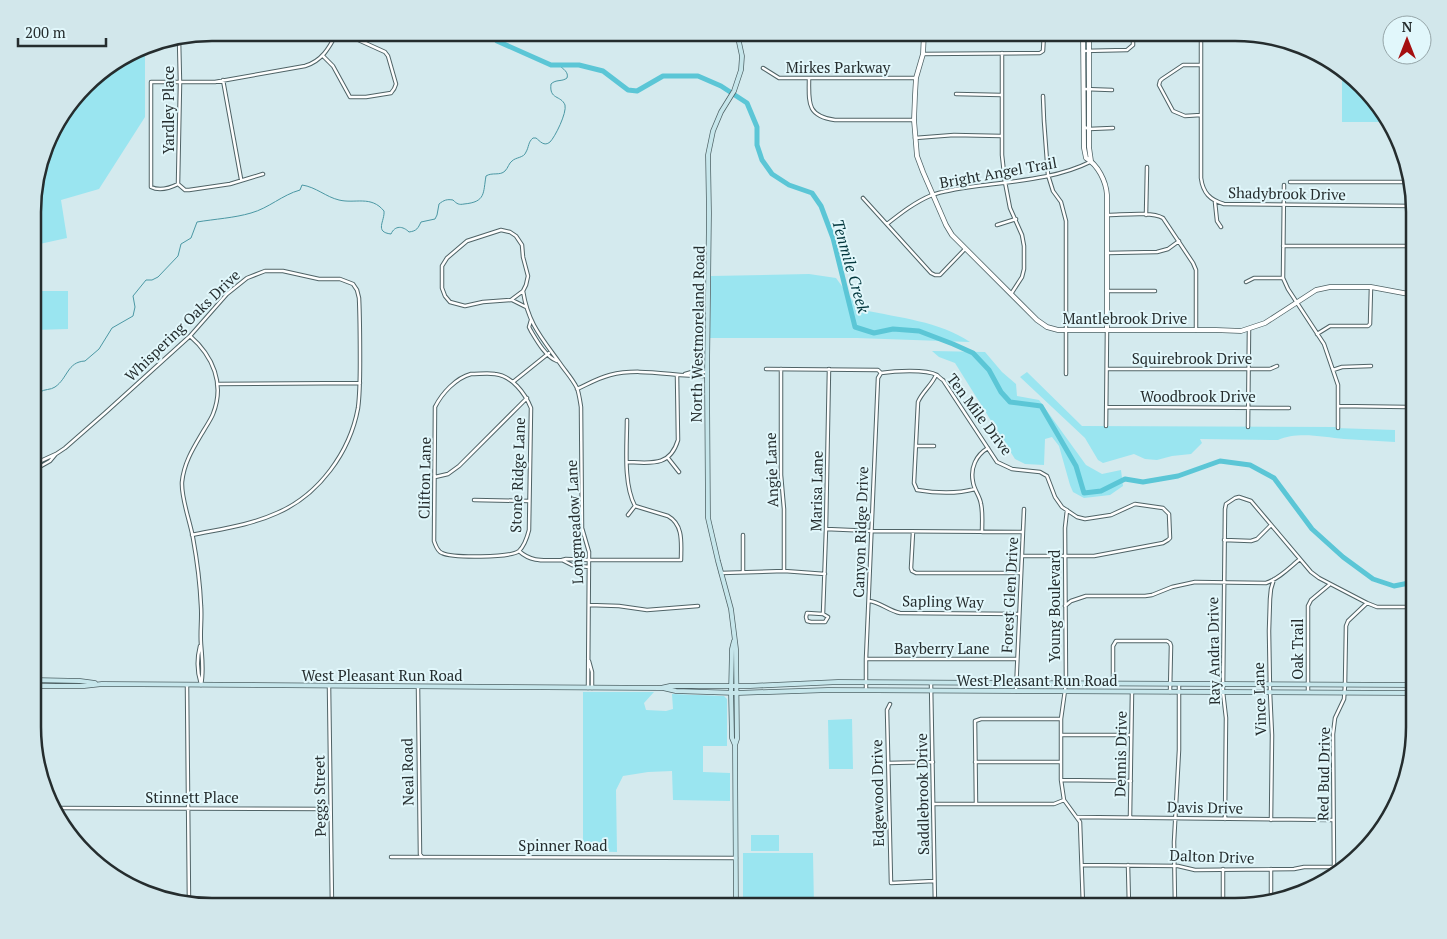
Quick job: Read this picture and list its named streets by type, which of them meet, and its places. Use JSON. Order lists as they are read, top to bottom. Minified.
{"streets":{"main road":["North Westmoreland Road","West Pleasant Run Road"],"street":["Mirkes Parkway","Yardley Place","Bright Angel Trail","Shadybrook Drive","Mantlebrook Drive","Whispering Oaks Drive","Squirebrook Drive","Woodbrook Drive","Ten Mile Drive","Angie Lane","Stone Ridge Lane","Clifton Lane","Marisa Lane","Longmeadow Lane","Canyon Ridge Drive","Forest Glen Drive","Sapling Way","Young Boulevard","Bayberry Lane","Oak Trail","Ray Andra Drive","Vince Lane","Dennis Drive","Neal Road","Red Bud Drive","Edgewood Drive","Saddlebrook Drive","Peggs Street","Stinnett Place","Davis Drive","Spinner Road","Dalton Drive"]},"crossings":[["Mirkes Parkway","Mantlebrook Drive"],["Bright Angel Trail","Mantlebrook Drive"],["North Westmoreland Road","West Pleasant Run Road"],["North Westmoreland Road","Spinner Road"],["Ten Mile Drive","Angie Lane"],["Ten Mile Drive","Marisa Lane"],["Ten Mile Drive","Canyon Ridge Drive"],["Ten Mile Drive","Young Boulevard"],["Stone Ridge Lane","Clifton Lane"],["Longmeadow Lane","West Pleasant Run Road"],["Canyon Ridge Drive","Sapling Way"],["Canyon Ridge Drive","Bayberry Lane"],["Canyon Ridge Drive","West Pleasant Run Road"],["Forest Glen Drive","Sapling Way"],["Forest Glen Drive","Bayberry Lane"],["Forest Glen Drive","West Pleasant Run Road"],["Young Boulevard","West Pleasant Run Road"],["Young Boulevard","Davis Drive"],["Young Boulevard","Dalton Drive"],["Oak Trail","West Pleasant Run Road"],["Ray Andra Drive","West Pleasant Run Road"],["Ray Andra Drive","Davis Drive"],["West Pleasant Run Road","Vince Lane"],["West Pleasant Run Road","Dennis Drive"],["West Pleasant Run Road","Neal Road"],["West Pleasant Run Road","Red Bud Drive"],["West Pleasant Run Road","Saddlebrook Drive"],["West Pleasant Run Road","Peggs Street"],["Vince Lane","Davis Drive"],["Dennis Drive","Davis Drive"],["Neal Road","Spinner Road"],["Red Bud Drive","Davis Drive"],["Edgewood Drive","Saddlebrook Drive"],["Peggs Street","Stinnett Place"]],"water":["Tenmile Creek"],"scale_bar":"200 m","north":"top"}
